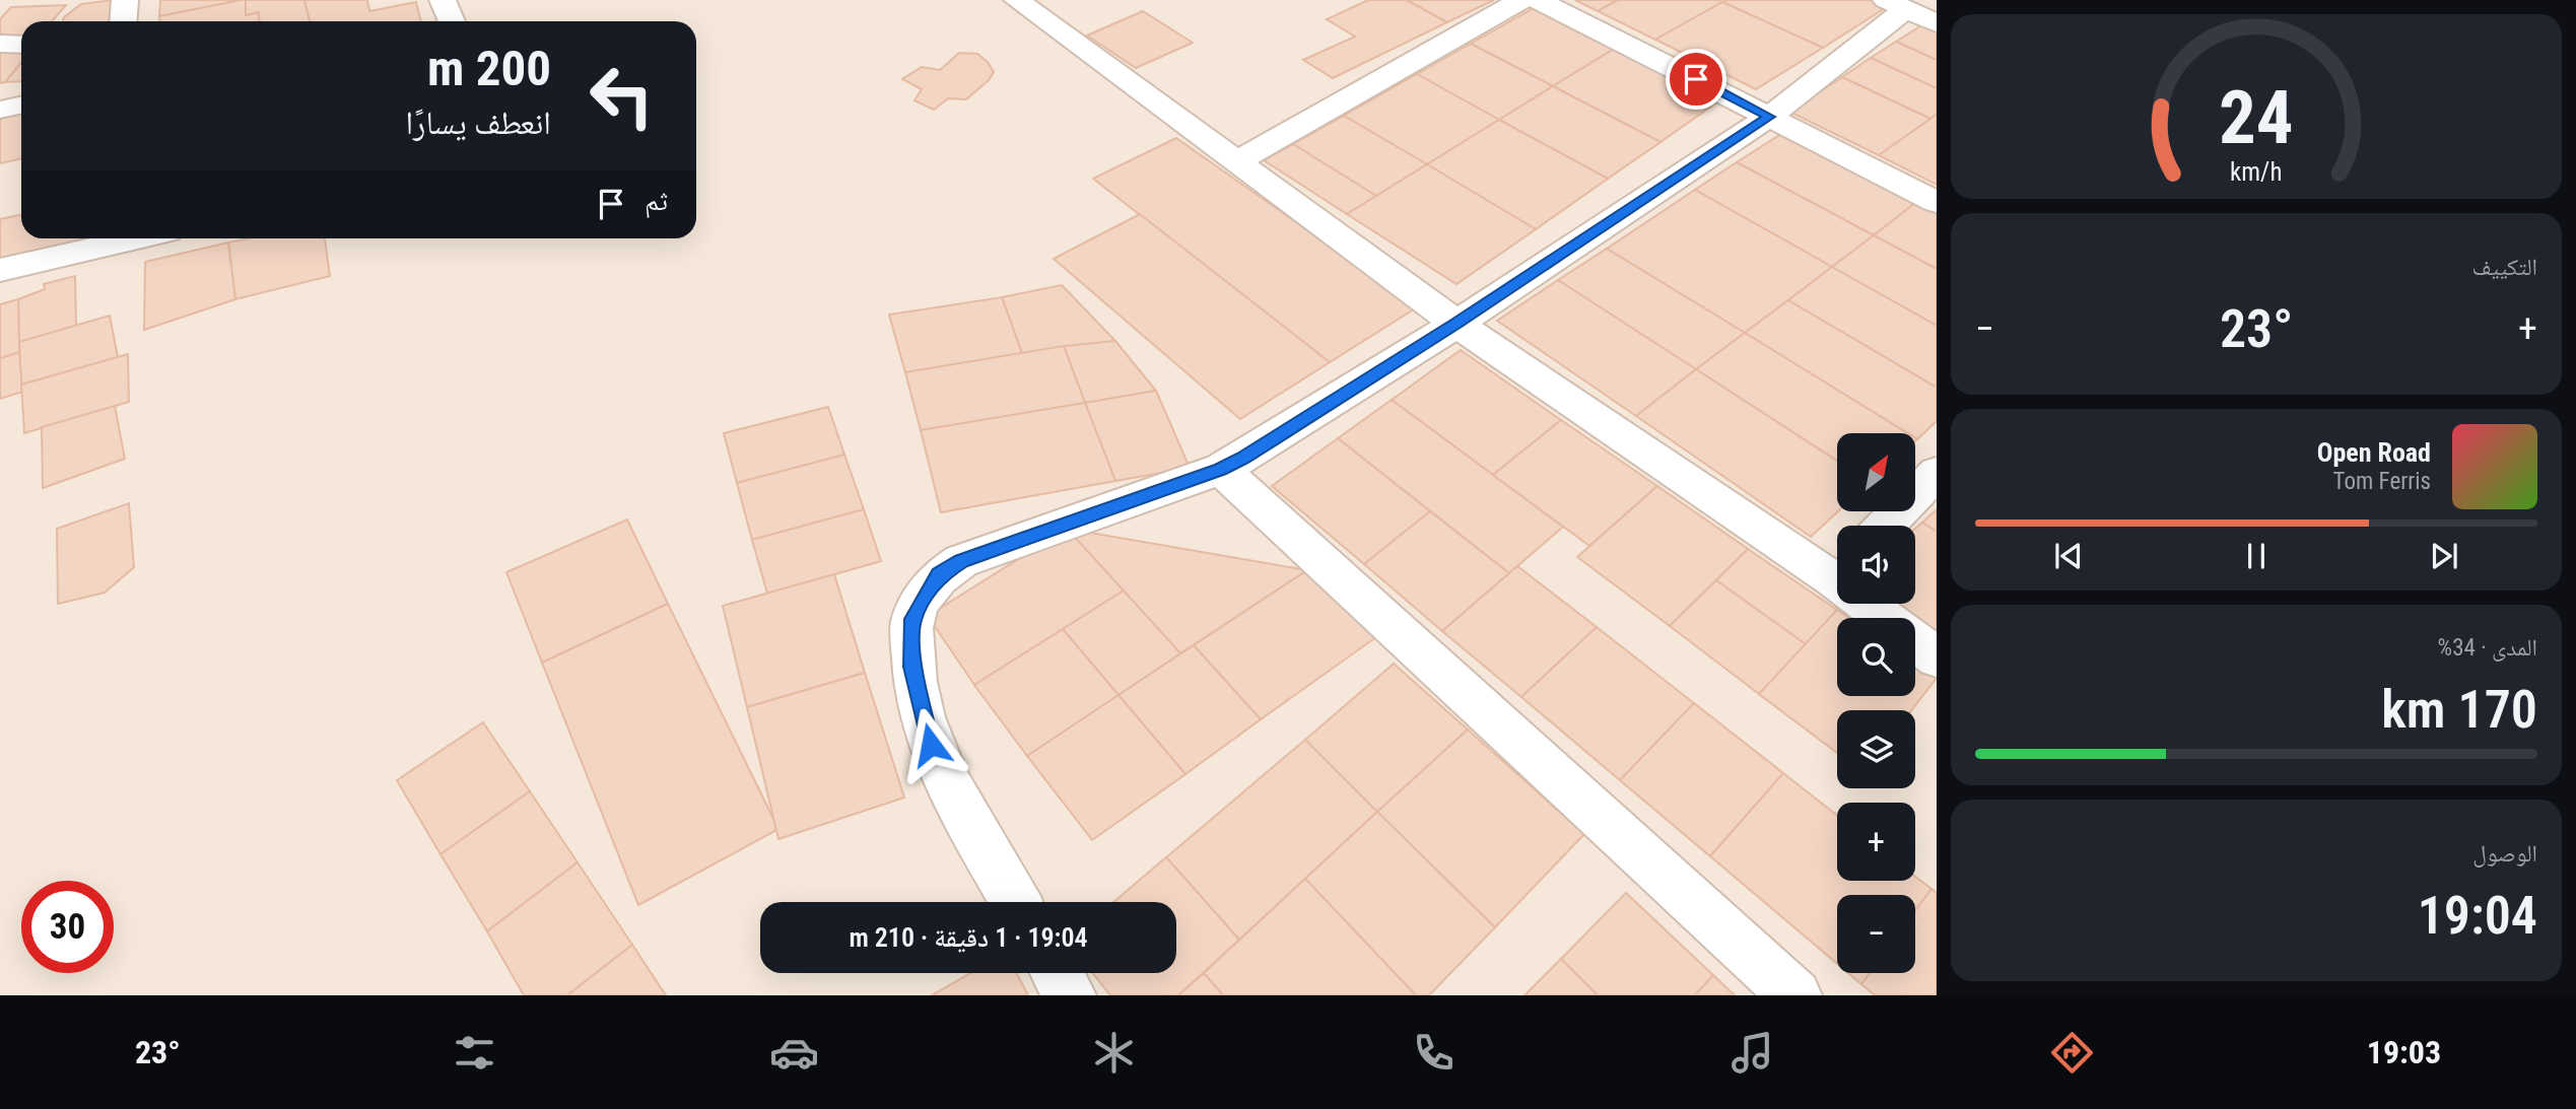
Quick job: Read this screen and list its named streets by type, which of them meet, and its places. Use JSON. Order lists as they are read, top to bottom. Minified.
{"north":"top right","page":{"turn":["200 m","انعطف يسارًا"],"then":"ثم","tile":["التكييف",["المدى · 34%","170 km"],["الوصول","19:04"]],"heat":["−","23°","+"],"song":["Open Road","Tom Ferris"],"map_buttons":["+","−"],"limit":"30","trip":"19:04 · 1 دقيقة · 210 m","tabs":["19:03","23°"],"gauge":["24","km/h"]}}
